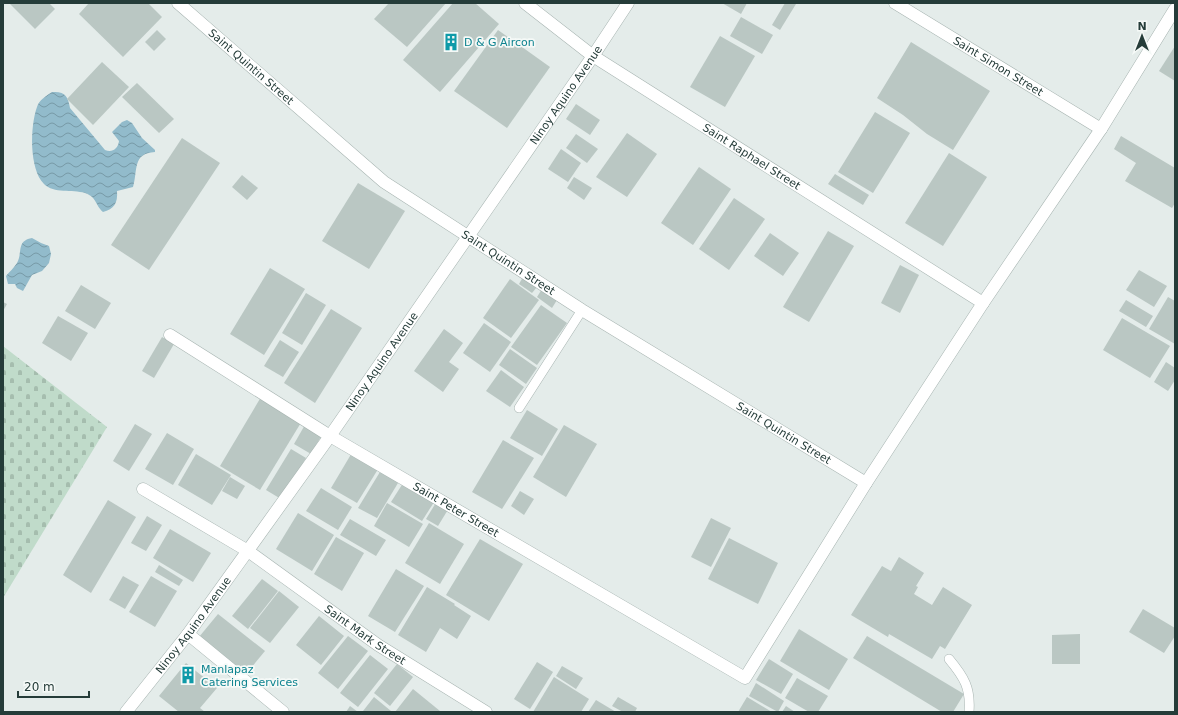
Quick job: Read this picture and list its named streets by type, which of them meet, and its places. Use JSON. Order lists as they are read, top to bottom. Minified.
{"streets":{"street":["Saint Quintin Street","Saint Simon Street","Ninoy Aquino Avenue","Saint Raphael Street","Saint Peter Street","Saint Mark Street"]},"crossings":[["Saint Quintin Street","Ninoy Aquino Avenue"],["Saint Quintin Street","Saint Peter Street"],["Ninoy Aquino Avenue","Saint Raphael Street"],["Ninoy Aquino Avenue","Saint Peter Street"],["Ninoy Aquino Avenue","Saint Mark Street"]],"places":{"building":["D & G Aircon","Manlapaz Catering Services"]},"scale_bar":"20 m","north":"top"}
